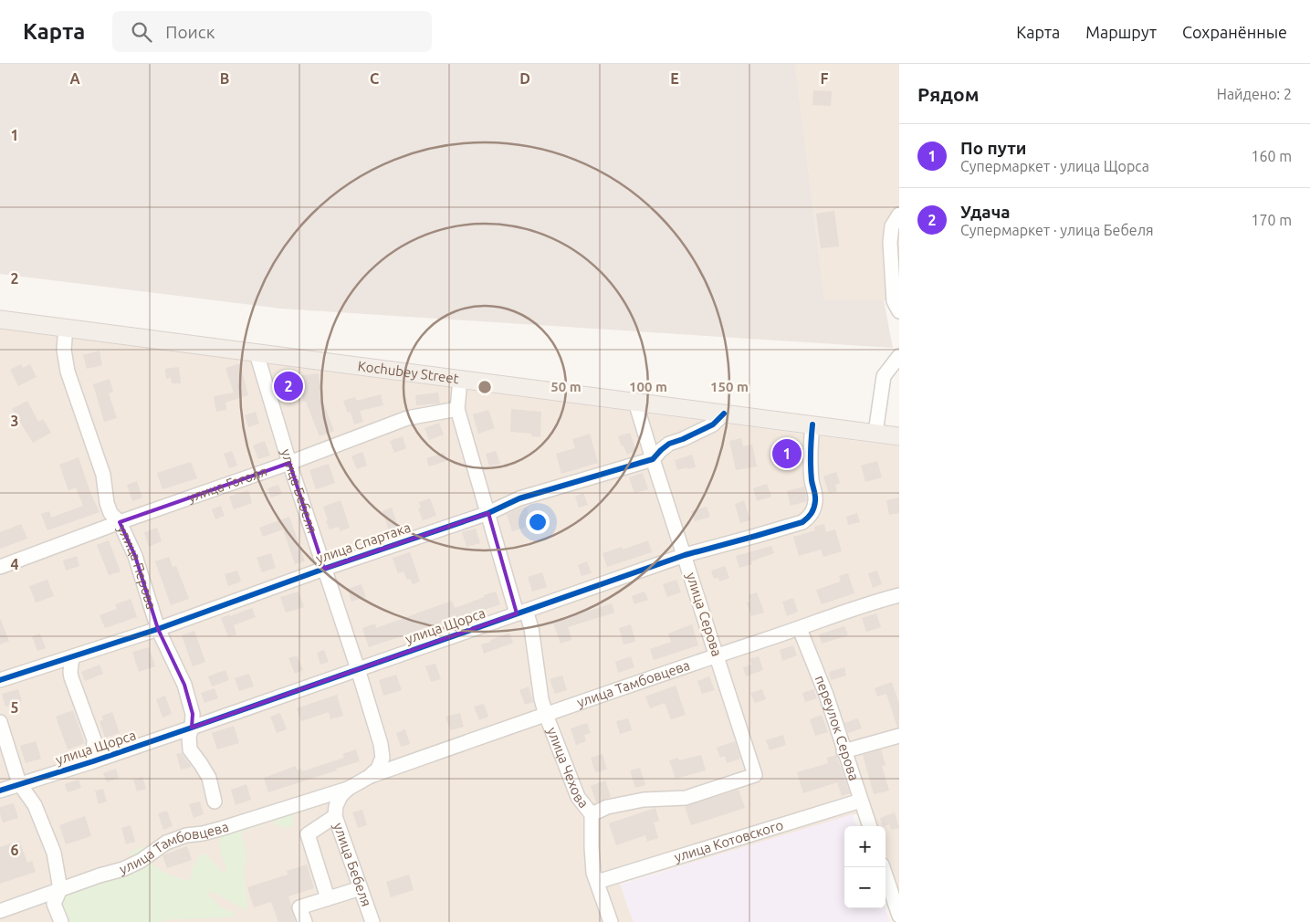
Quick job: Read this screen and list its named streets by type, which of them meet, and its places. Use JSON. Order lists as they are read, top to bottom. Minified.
{"streets":{"main road":["Kochubey Street"],"street":["улица Гоголя","улица Бебеля","улица Спартака","улица Перова","улица Серова","улица Щорса","улица Тамбовцева","переулок Серова","улица Чехова","улица Котовского"]},"crossings":[["Kochubey Street","улица Бебеля"],["Kochubey Street","улица Спартака"],["Kochubey Street","улица Перова"],["Kochubey Street","улица Серова"],["Kochubey Street","улица Щорса"],["Kochubey Street","улица Чехова"],["улица Гоголя","улица Бебеля"],["улица Гоголя","улица Перова"],["улица Гоголя","улица Чехова"],["улица Бебеля","улица Спартака"],["улица Бебеля","улица Щорса"],["улица Бебеля","улица Тамбовцева"],["улица Спартака","улица Перова"],["улица Спартака","улица Серова"],["улица Спартака","улица Чехова"],["улица Перова","улица Щорса"],["улица Серова","улица Щорса"],["улица Серова","улица Тамбовцева"],["улица Серова","улица Чехова"],["улица Щорса","улица Чехова"],["улица Тамбовцева","переулок Серова"],["улица Тамбовцева","улица Чехова"],["переулок Серова","улица Котовского"],["улица Чехова","улица Котовского"]],"page":{"header":"Карта","search":"Поиск","nav":["Карта","Маршрут","Сохранённые"],"heading":["Рядом","Найдено: 2"],"list":[{"mark":"1","name":"По пути","note":"Супермаркет · улица Щорса","value":"160 m"},{"mark":"2","name":"Удача","note":"Супермаркет · улица Бебеля","value":"170 m"}],"pins":["2","1"],"map_buttons":["+","−"]},"grid":{"columns":["A","B","C","D","E","F"],"rows":["1","2","3","4","5","6"]},"rings":["50 m","100 m","150 m"]}
